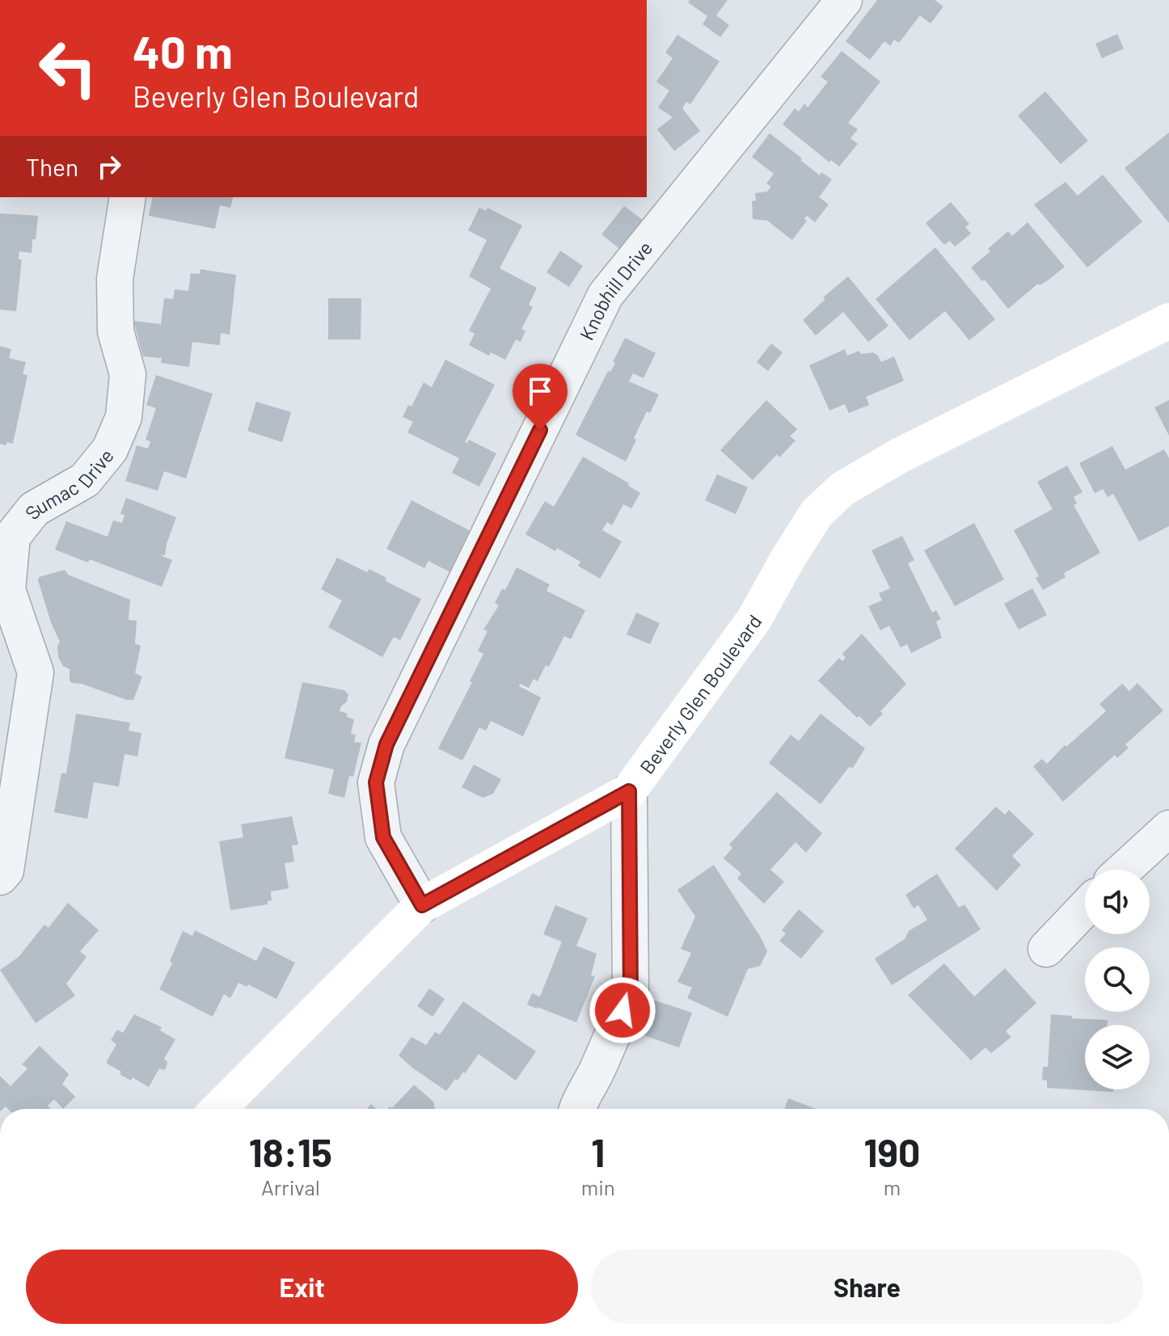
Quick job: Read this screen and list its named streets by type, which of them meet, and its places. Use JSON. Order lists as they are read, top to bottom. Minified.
{"streets":{"main road":["Beverly Glen Boulevard"],"street":["Knobhill Drive","Sumac Drive"]},"crossings":[["Knobhill Drive","Beverly Glen Boulevard"]],"page":{"turn":["40 m","Beverly Glen Boulevard"],"then":"Then","eta":["18:15","Arrival","1","min","190","m"],"buttons":["Exit","Share"]}}
